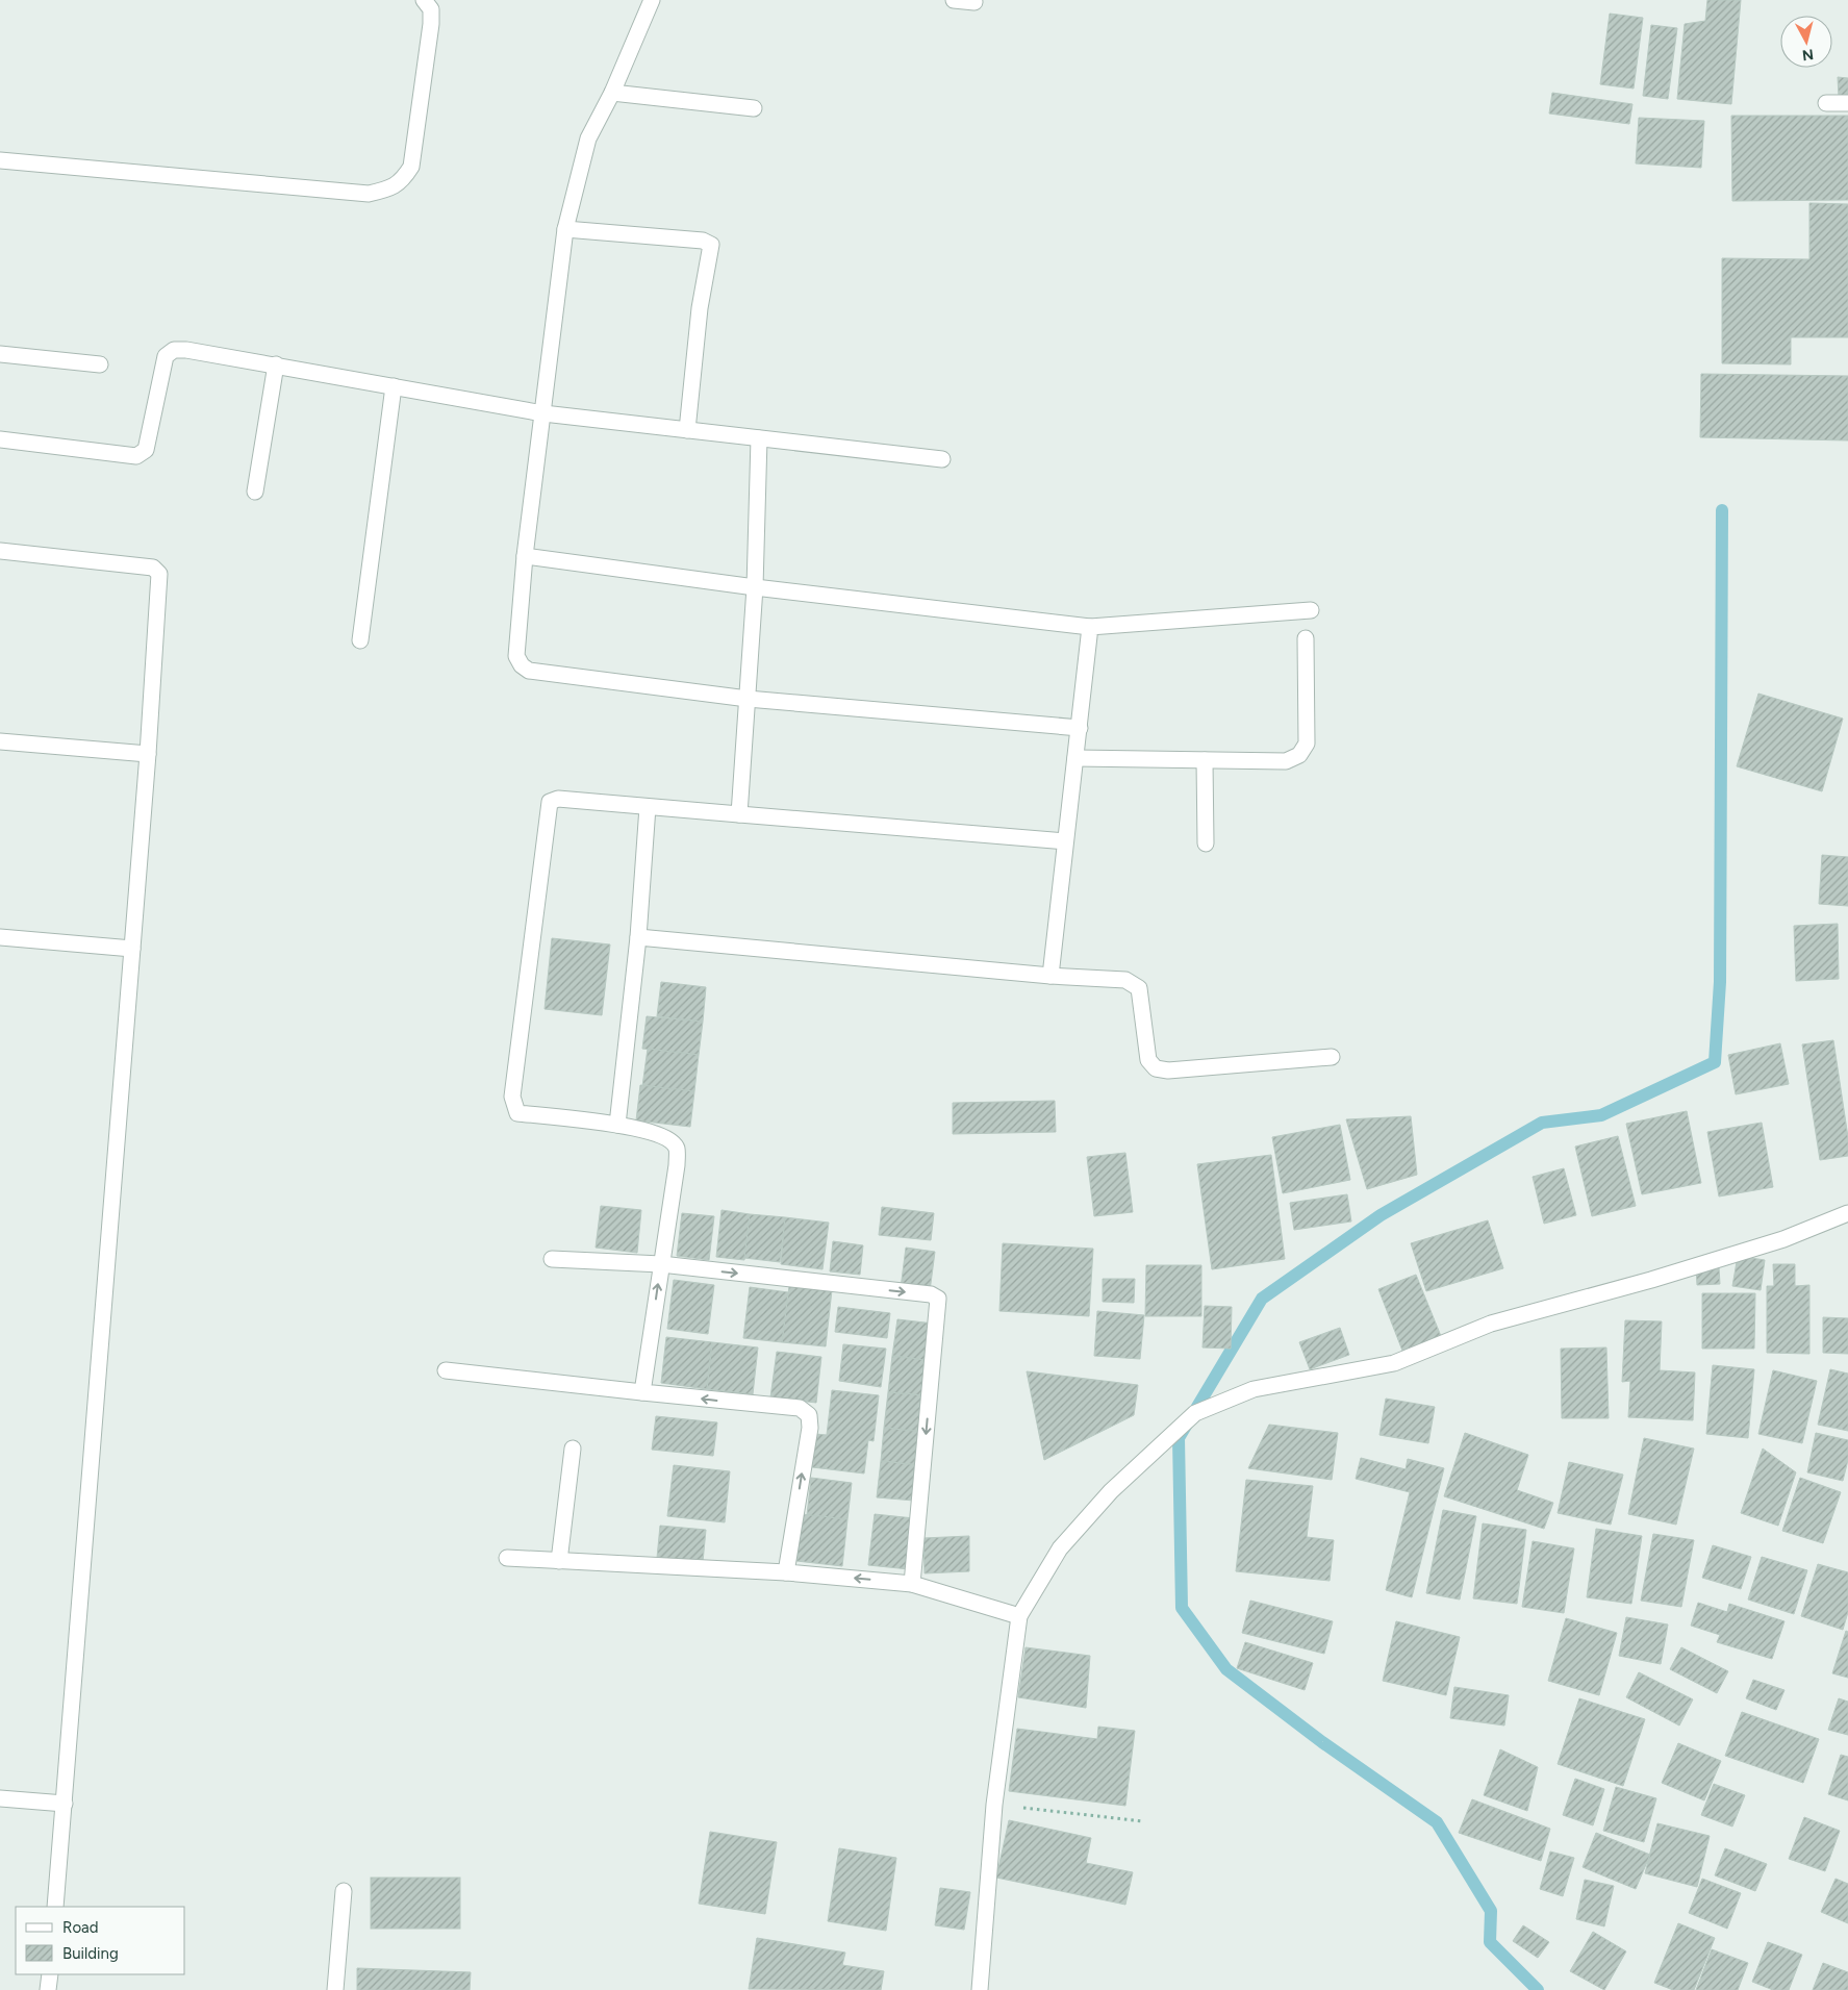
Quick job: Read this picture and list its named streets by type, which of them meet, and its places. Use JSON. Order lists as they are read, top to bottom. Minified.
{"legend":["Road","Building"],"north":"bottom"}
